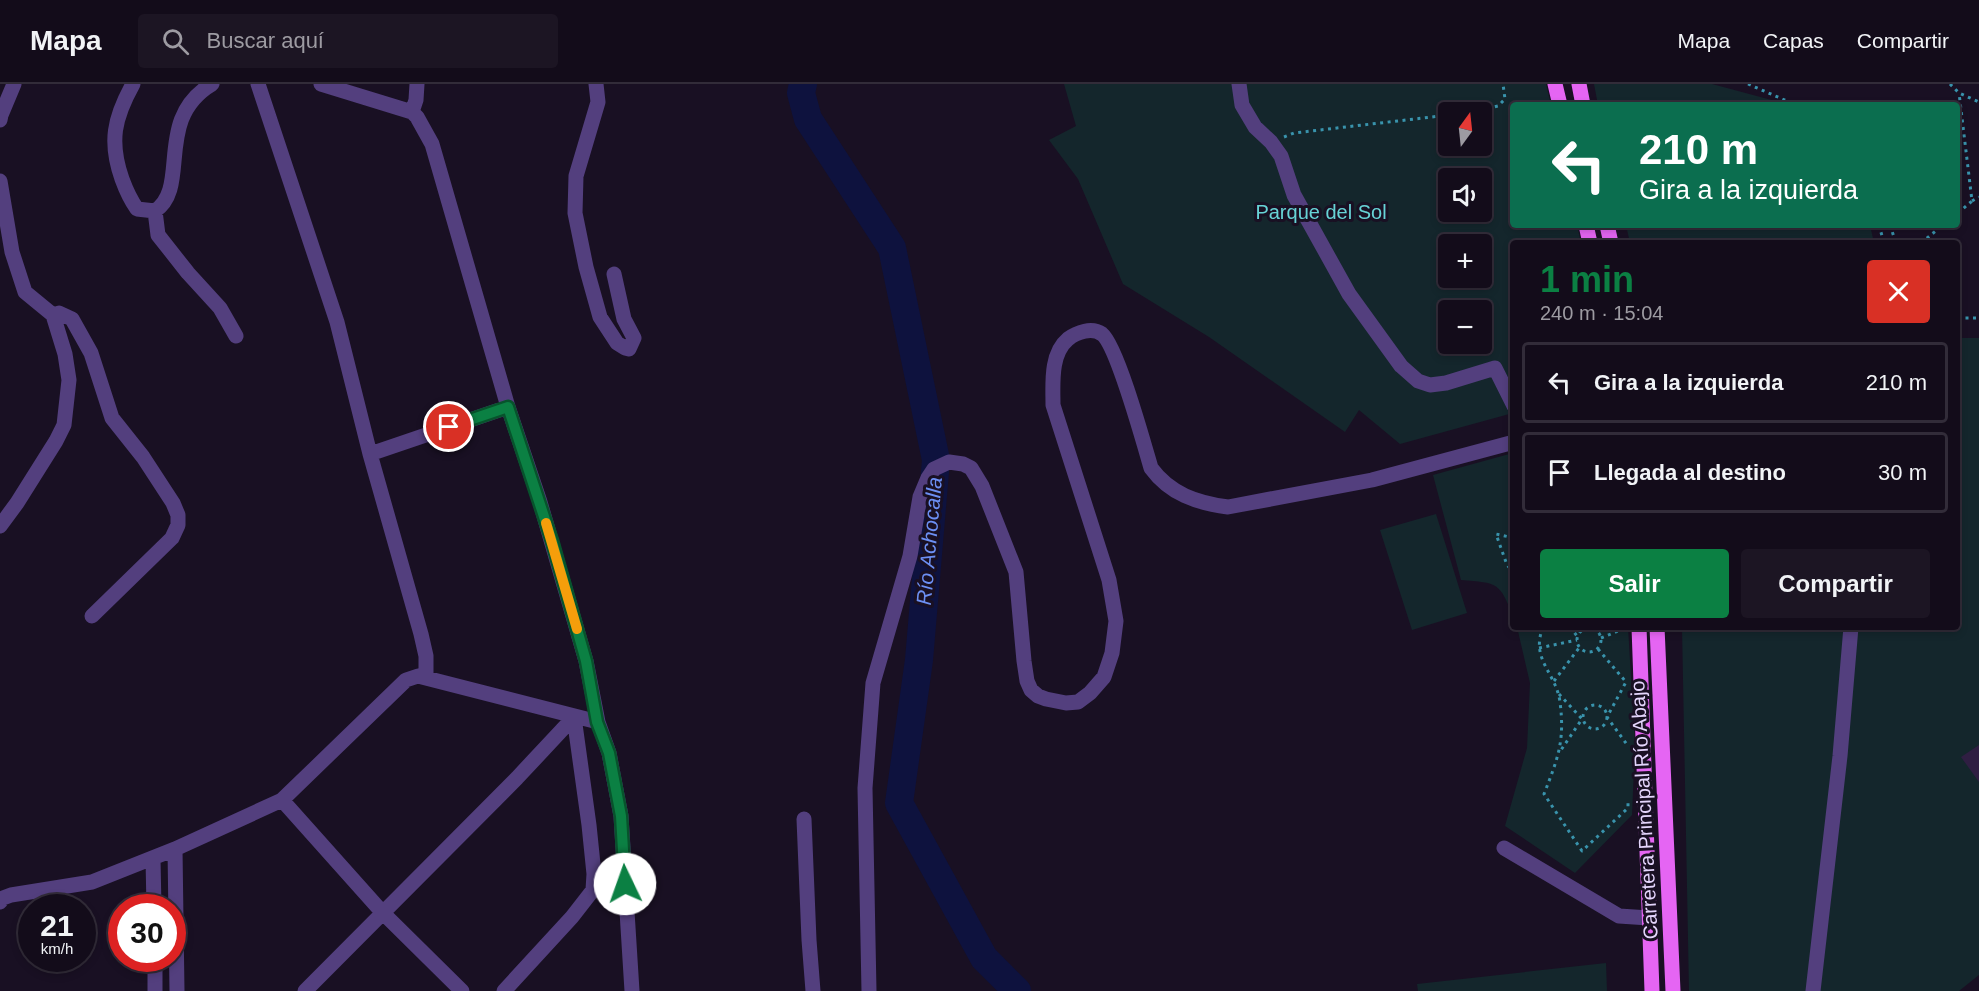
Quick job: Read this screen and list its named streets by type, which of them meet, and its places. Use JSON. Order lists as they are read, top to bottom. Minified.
{"streets":{"main road":["Carretera Principal Río Abajo"]},"water":["Río Achocalla"],"parks":["Parque del Sol"],"north":"top","page":{"header":"Mapa","search":"Buscar aquí","nav":["Mapa","Capas","Compartir"],"map_buttons":["+","−"],"turn":["210 m","Gira a la izquierda"],"heading":["1 min","240 m · 15:04"],"list":[{"name":"Gira a la izquierda","value":"210 m"},{"name":"Llegada al destino","value":"30 m"}],"buttons":["Salir","Compartir"],"speed":"21 km/h","limit":"30"}}
